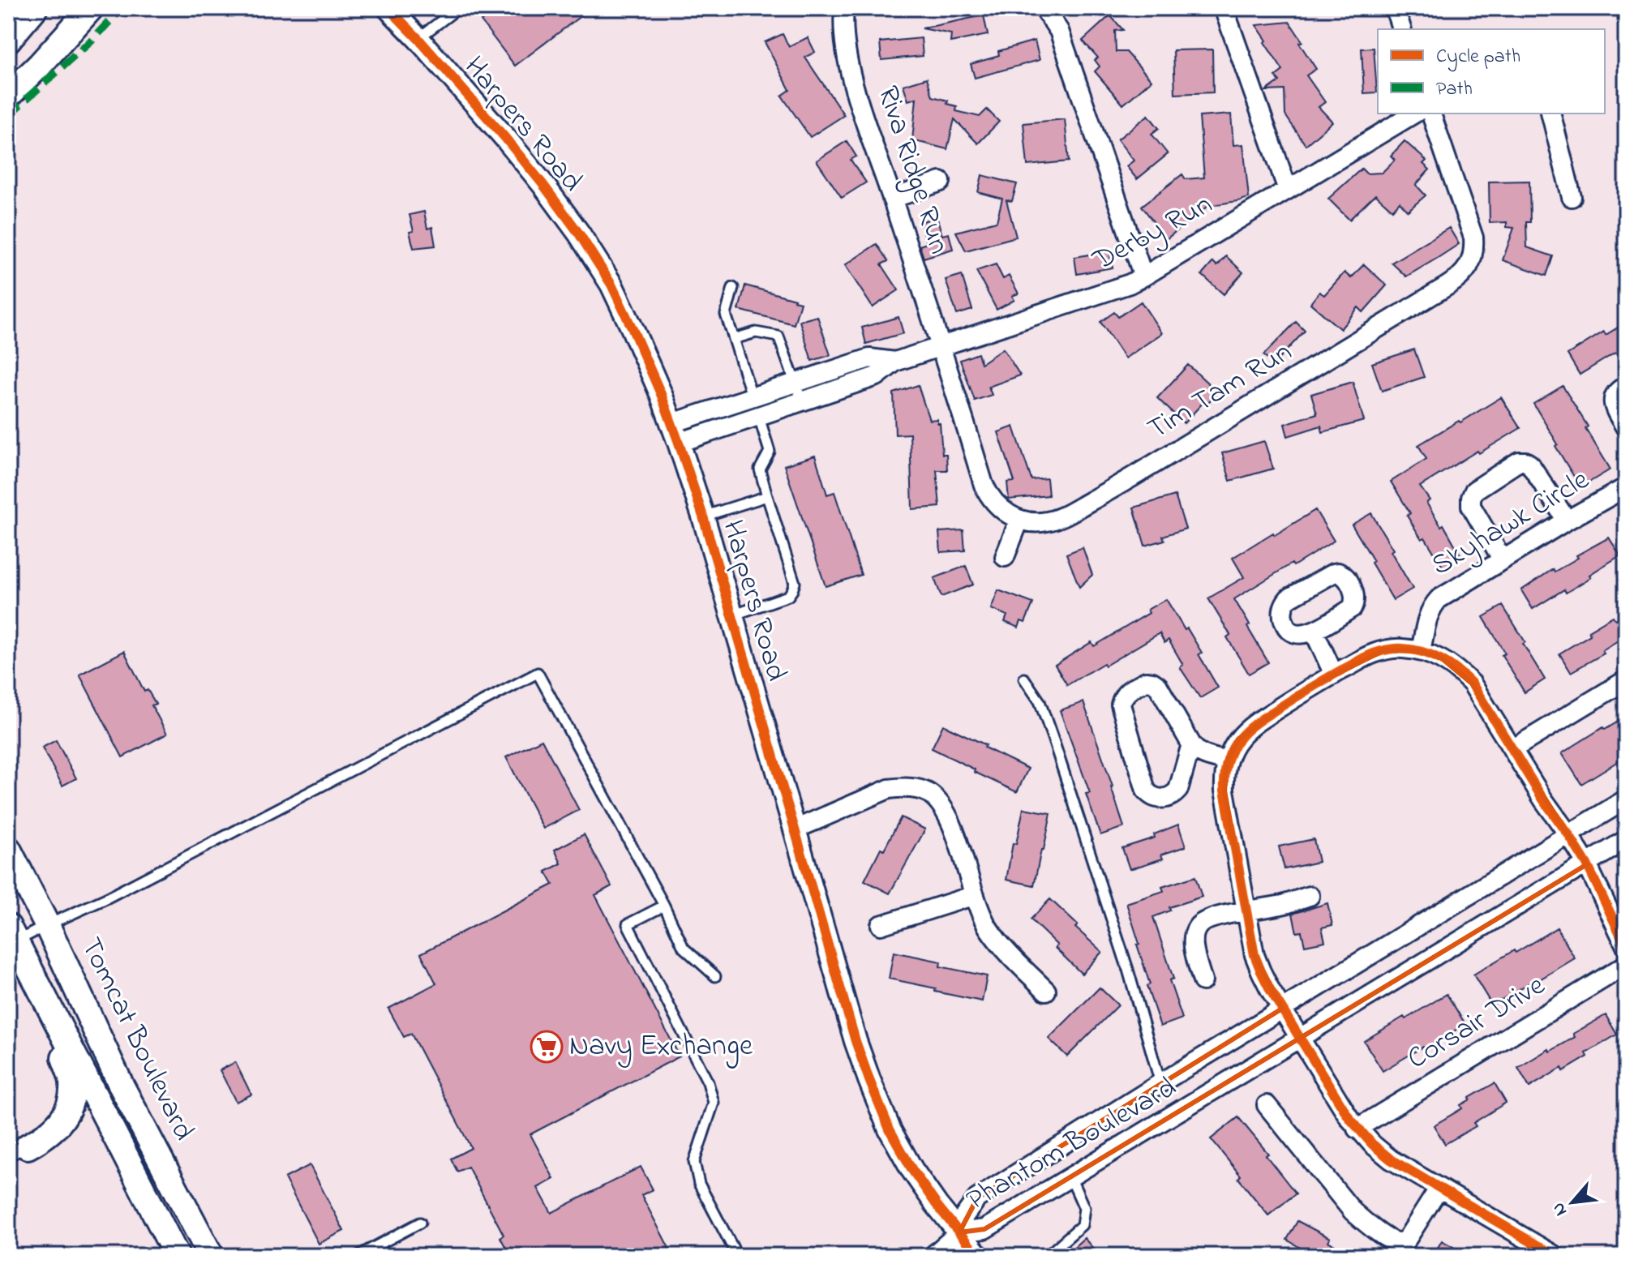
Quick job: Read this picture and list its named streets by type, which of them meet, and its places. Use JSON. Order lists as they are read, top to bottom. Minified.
{"streets":{"main road":["Tomcat Boulevard"],"street":["Harpers Road","Riva Ridge Run","Derby Run","Tim Tam Run","Skyhawk Circle","Corsair Drive","Phantom Boulevard"]},"crossings":[["Harpers Road","Derby Run"],["Harpers Road","Phantom Boulevard"],["Riva Ridge Run","Derby Run"]],"places":{"supermarket":["Navy Exchange"]},"legend":["Cycle path","Path"],"north":"bottom left"}
